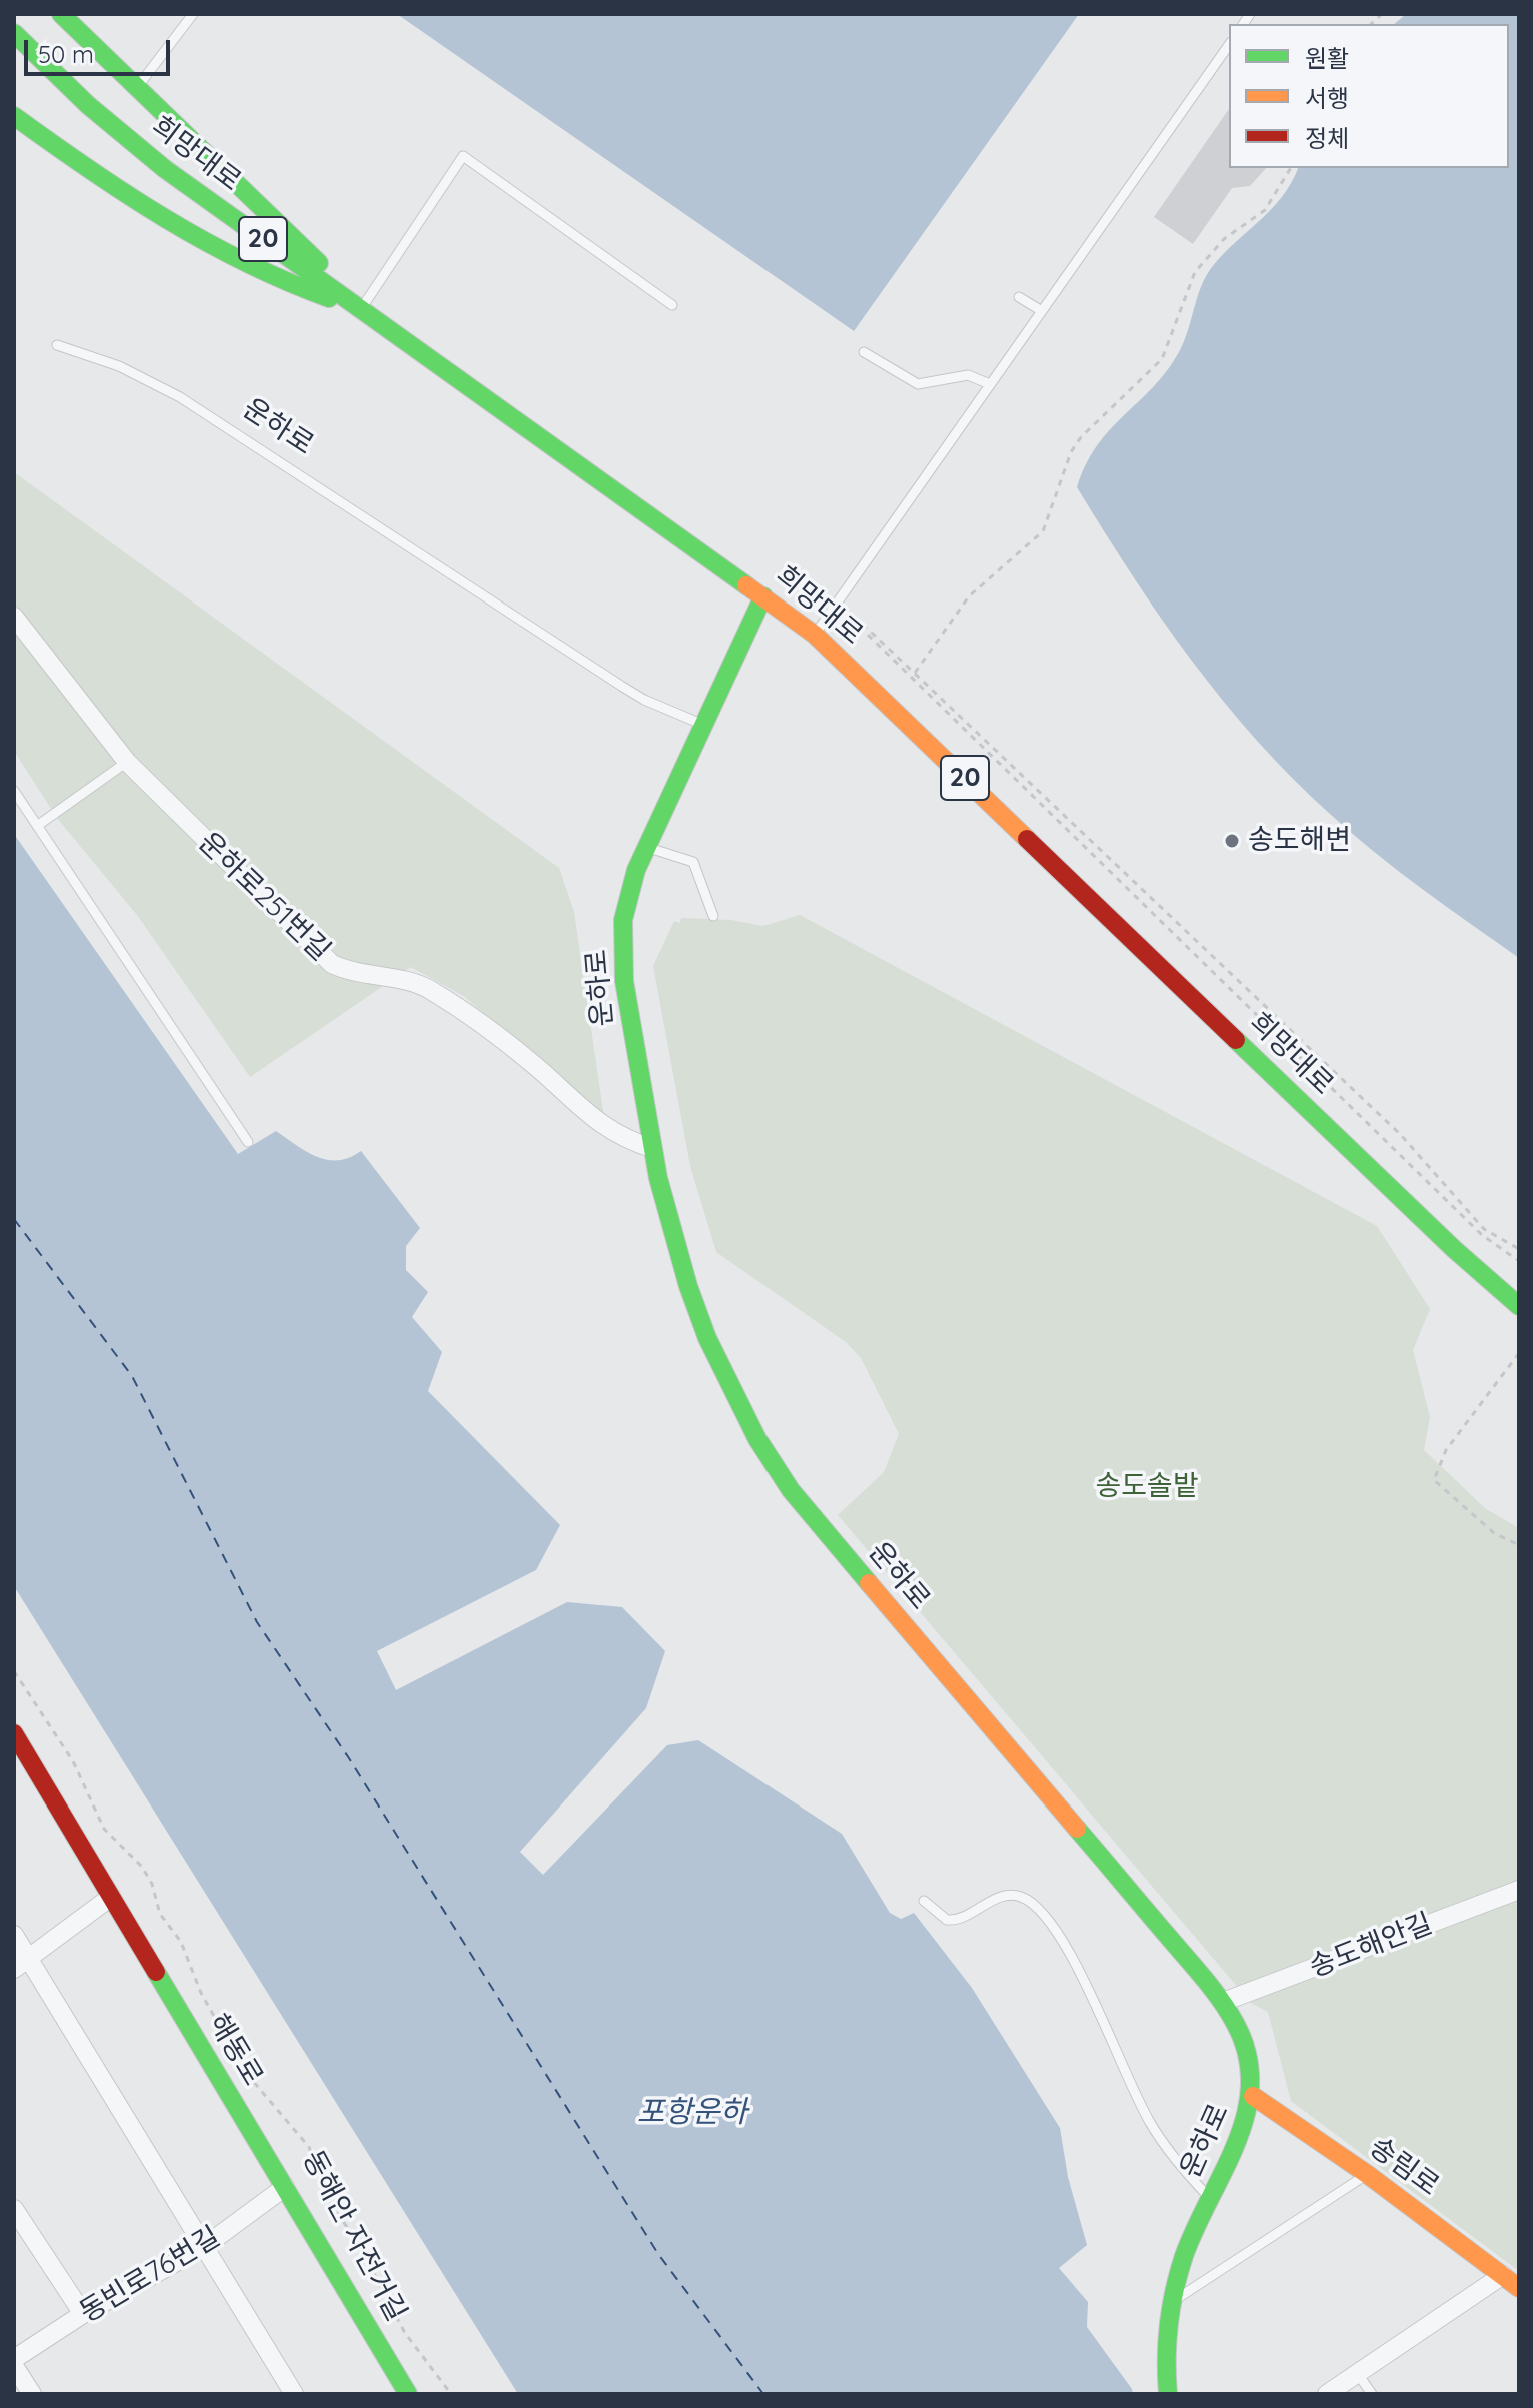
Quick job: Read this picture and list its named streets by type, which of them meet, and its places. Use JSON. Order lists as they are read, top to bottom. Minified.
{"streets":{"street":["희망대로","20","운하로","운하로251번길","송도해안길","해동로","송림로","동빈로76번길"],"path":["동해안 자전거길"]},"crossings":[["희망대로","운하로"],["운하로","운하로251번길"],["운하로","송도해안길"],["운하로","송림로"],["해동로","동빈로76번길"]],"water":["포항운하"],"parks":["송도솔밭"],"places":["송도해변"],"legend":["원활","서행","정체"],"scale_bar":"50 m"}
